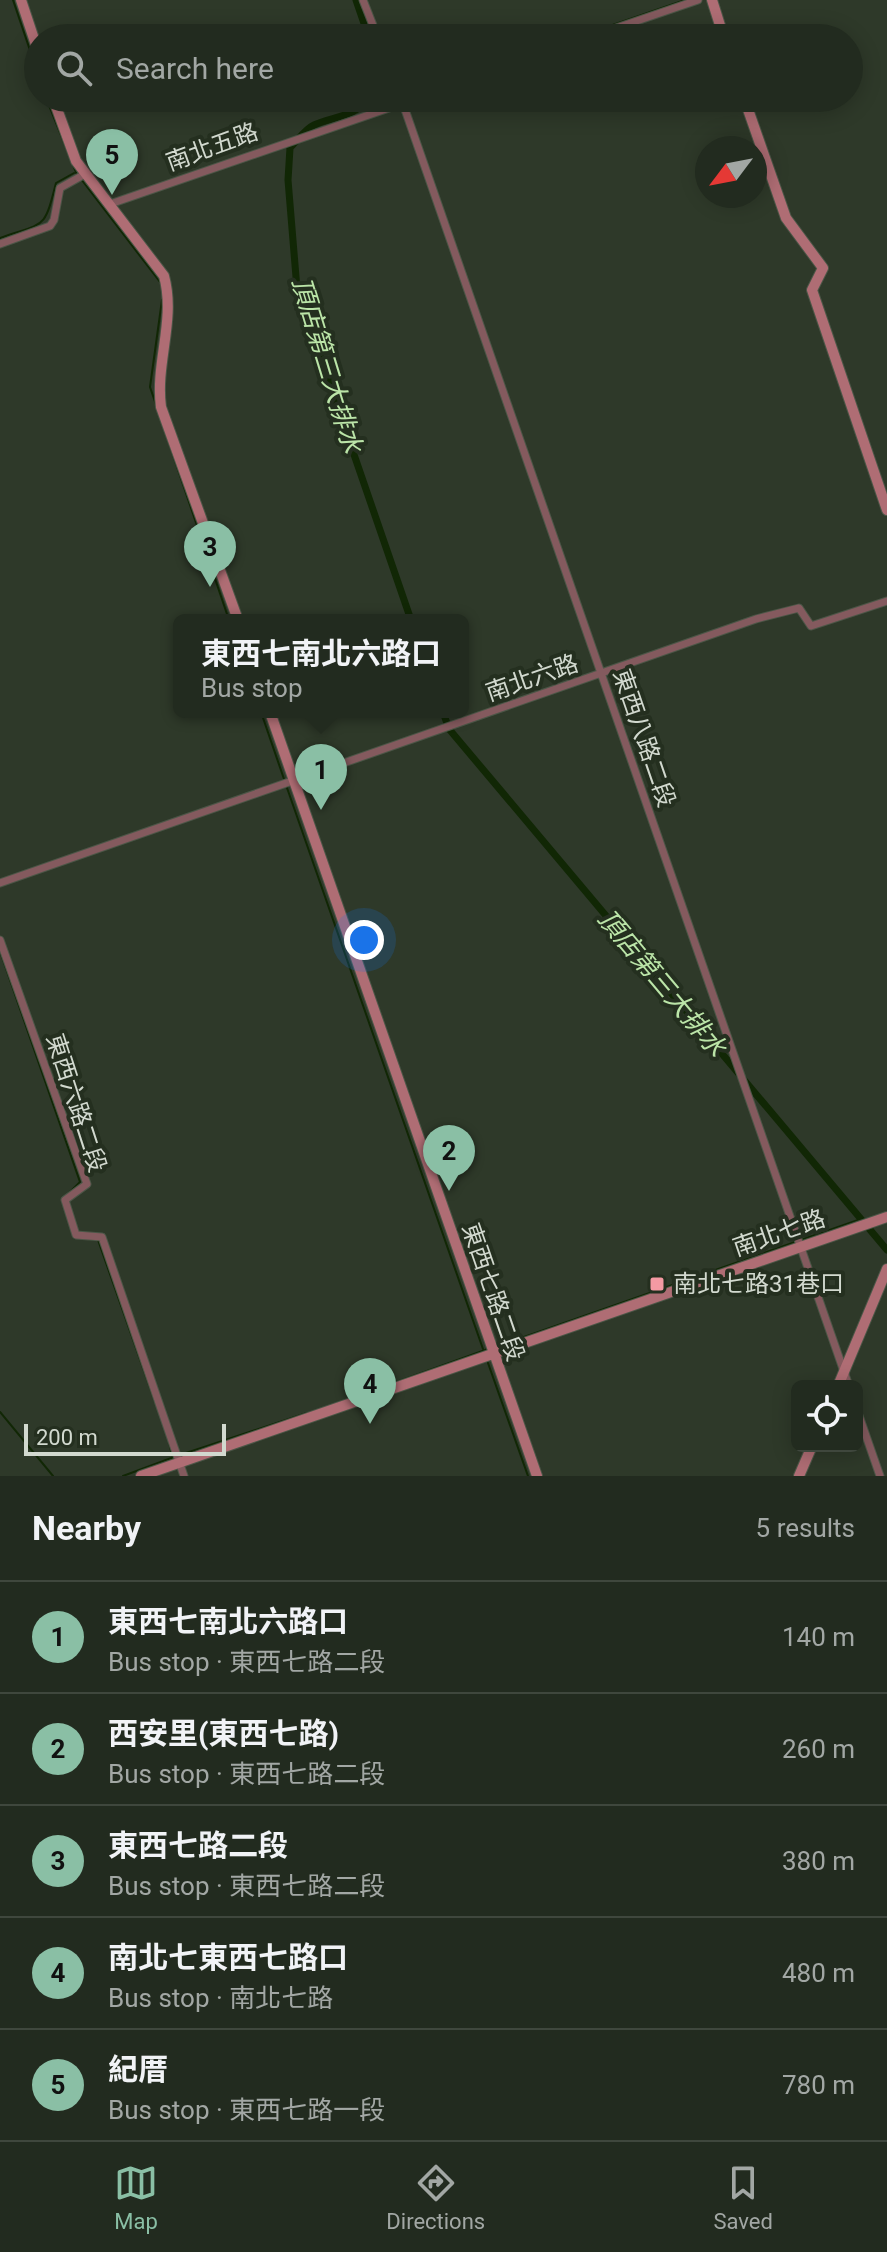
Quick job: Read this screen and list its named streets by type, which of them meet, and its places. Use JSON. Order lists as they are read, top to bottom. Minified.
{"streets":{"street":["南北五路","南北六路","東西八路二段","東西六路二段","南北七路","東西七路二段"]},"crossings":[["南北六路","東西八路二段"],["南北六路","東西七路二段"],["東西八路二段","南北七路"],["東西六路二段","南北七路"],["南北七路","東西七路二段"]],"water":["頂店第三大排水"],"places":{"transit":["南北七路31巷口"]},"scale_bar":"200 m","north":"bottom left","page":{"search":"Search here","pins":["5","3","1","2","4"],"popup":["東西七南北六路口","Bus stop"],"scale":"200 m","heading":["Nearby","5 results"],"list":[{"mark":"1","name":"東西七南北六路口","note":"Bus stop · 東西七路二段","value":"140 m"},{"mark":"2","name":"西安里(東西七路)","note":"Bus stop · 東西七路二段","value":"260 m"},{"mark":"3","name":"東西七路二段","note":"Bus stop · 東西七路二段","value":"380 m"},{"mark":"4","name":"南北七東西七路口","note":"Bus stop · 南北七路","value":"480 m"},{"mark":"5","name":"紀厝","note":"Bus stop · 東西七路一段","value":"780 m"}],"nav":["Map","Directions","Saved"]}}
